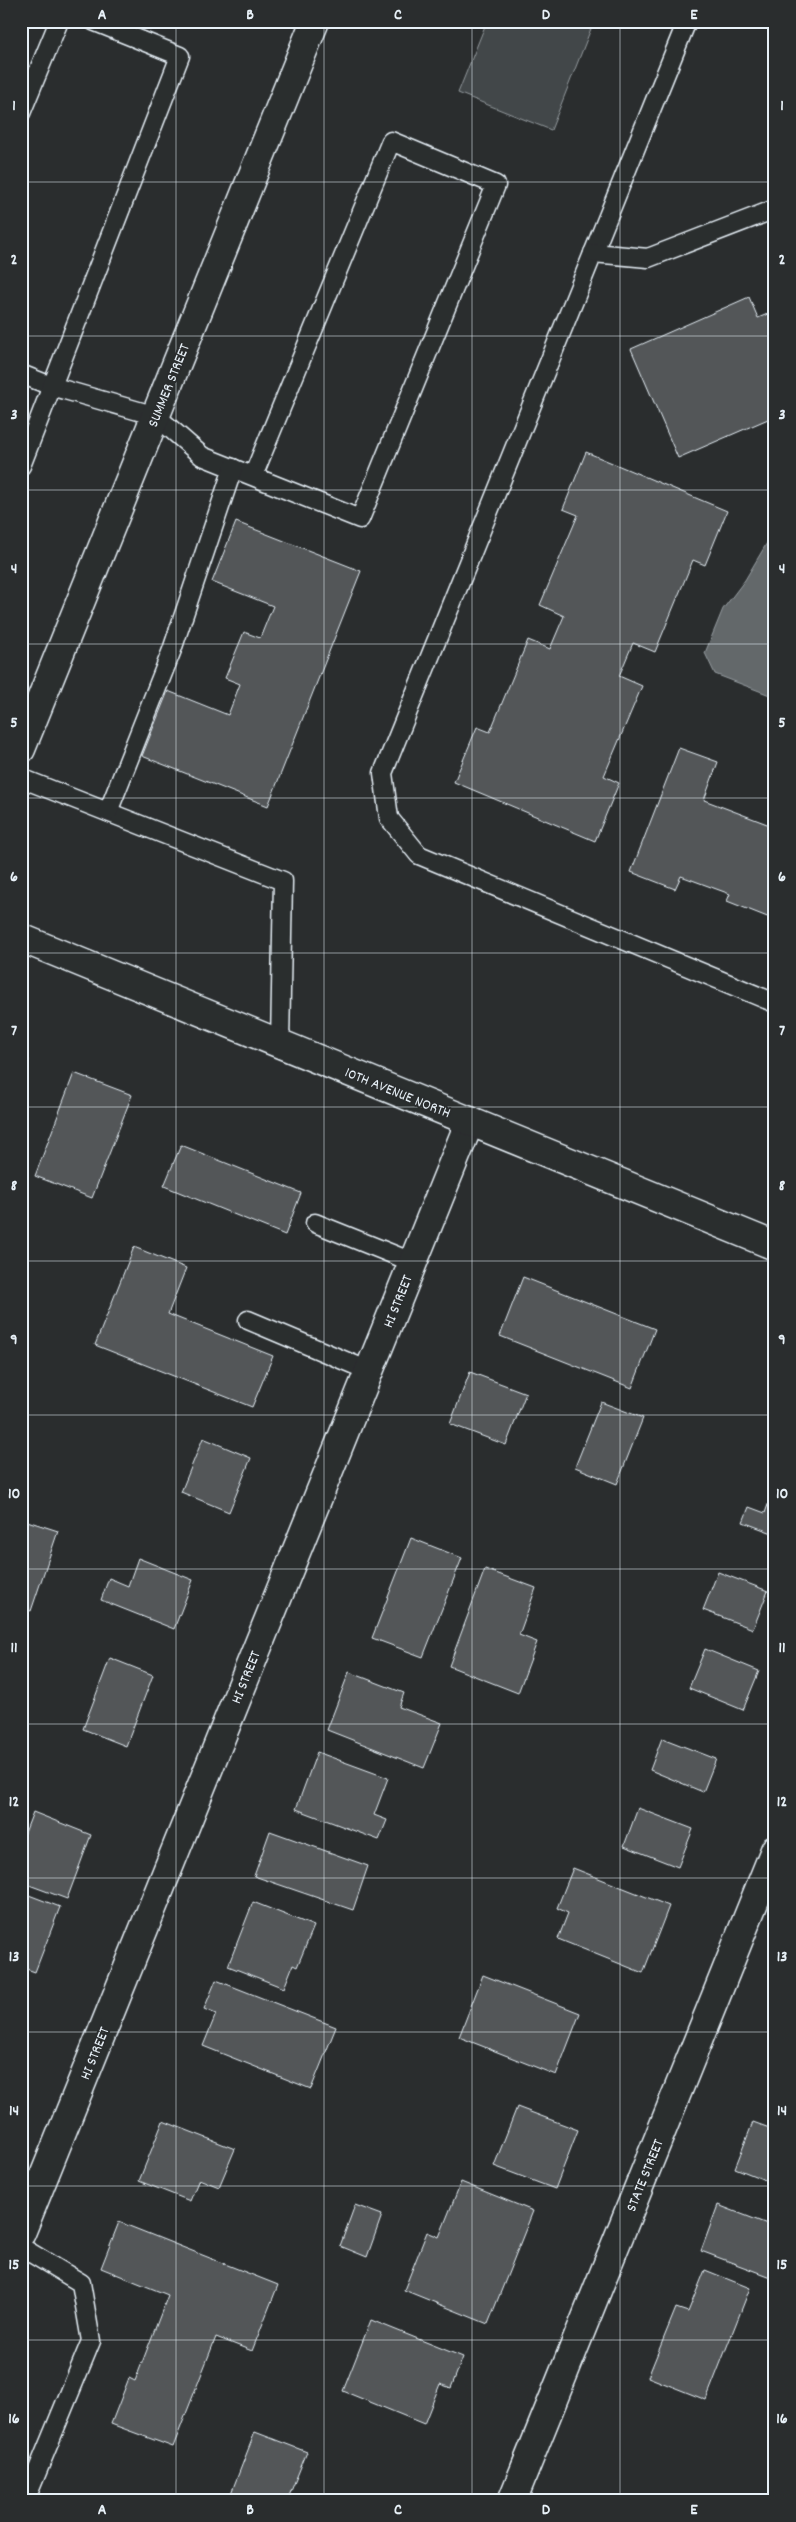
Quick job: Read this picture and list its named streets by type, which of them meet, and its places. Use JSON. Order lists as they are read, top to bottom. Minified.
{"streets":{"street":["SUMMER STREET","10TH AVENUE NORTH","HI STREET","STATE STREET"]},"crossings":[["10TH AVENUE NORTH","HI STREET"]],"grid":{"columns":["A","B","C","D","E"],"rows":["1","2","3","4","5","6","7","8","9","10","11","12","13","14","15","16"]}}
